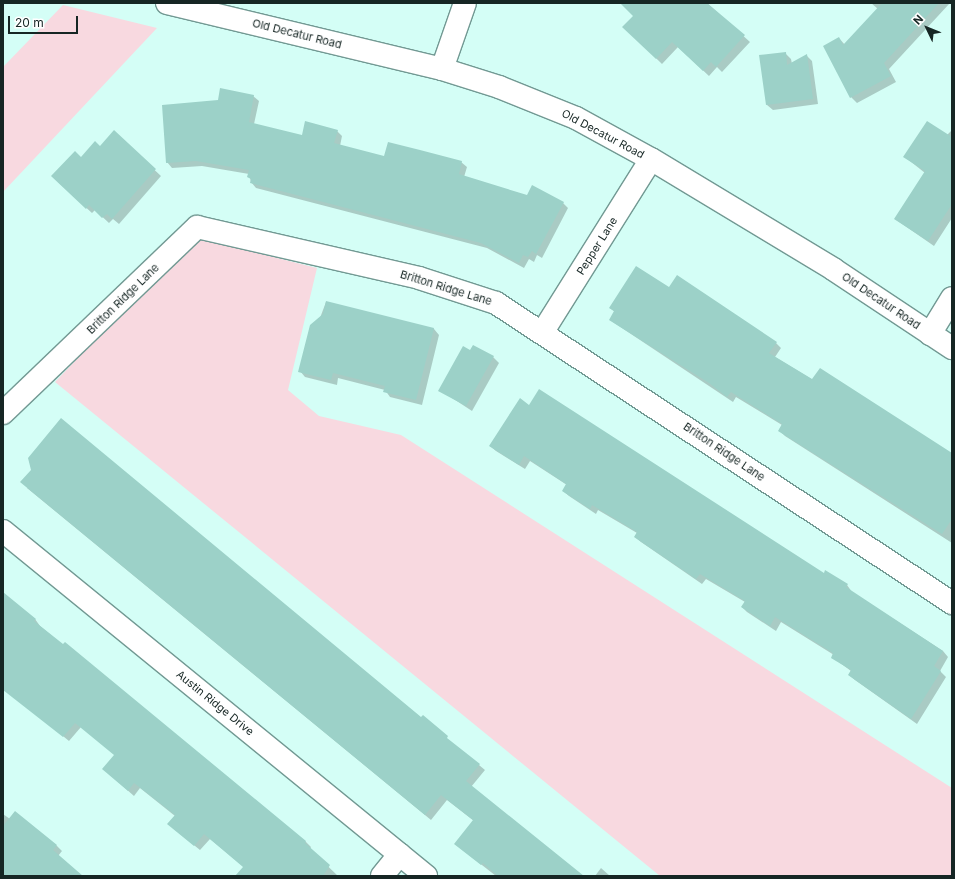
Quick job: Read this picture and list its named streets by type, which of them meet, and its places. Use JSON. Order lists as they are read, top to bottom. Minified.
{"streets":{"street":["Old Decatur Road","Pepper Lane","Britton Ridge Lane","Austin Ridge Drive"]},"crossings":[["Old Decatur Road","Pepper Lane"],["Pepper Lane","Britton Ridge Lane"]],"scale_bar":"20 m","north":"top left"}
